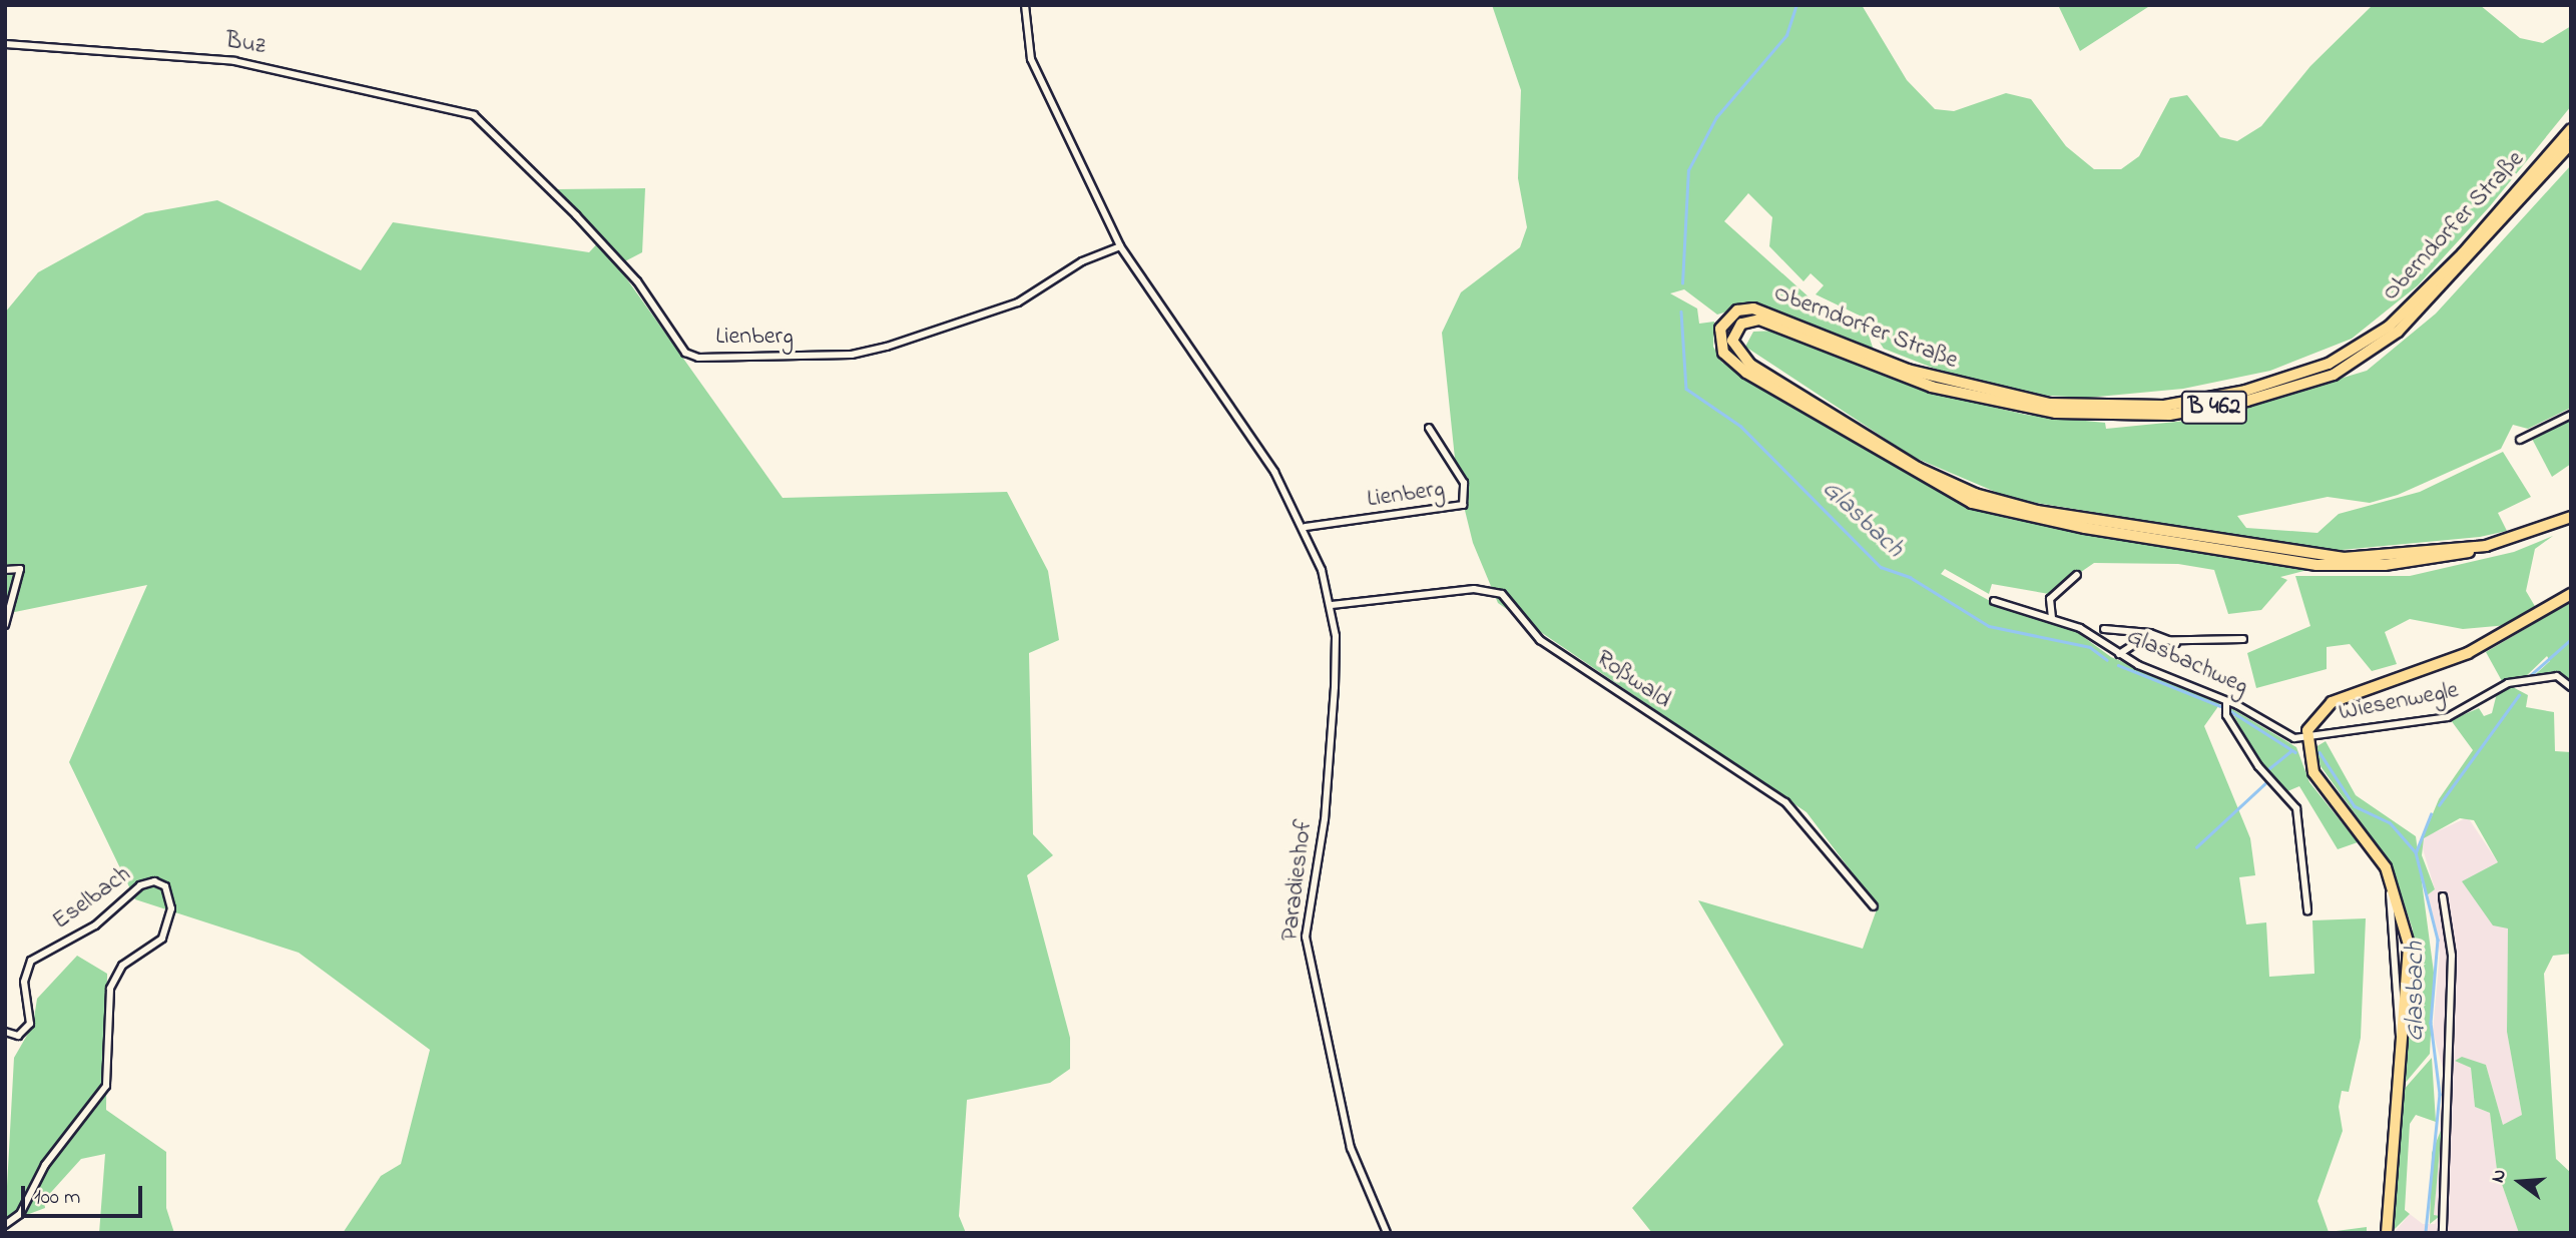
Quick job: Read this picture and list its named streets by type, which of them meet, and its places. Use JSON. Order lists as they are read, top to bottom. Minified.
{"streets":{"main road":["Oberndorfer Straße","B 462"],"street":["Buz","Lienberg","Glasbachweg","Roßwald","Wiesenwegle","Paradieshof","Eselbach"]},"crossings":[["Buz","Lienberg"],["Glasbachweg","Wiesenwegle"],["Roßwald","Paradieshof"]],"water":["Glasbach"],"scale_bar":"100 m","north":"left"}
